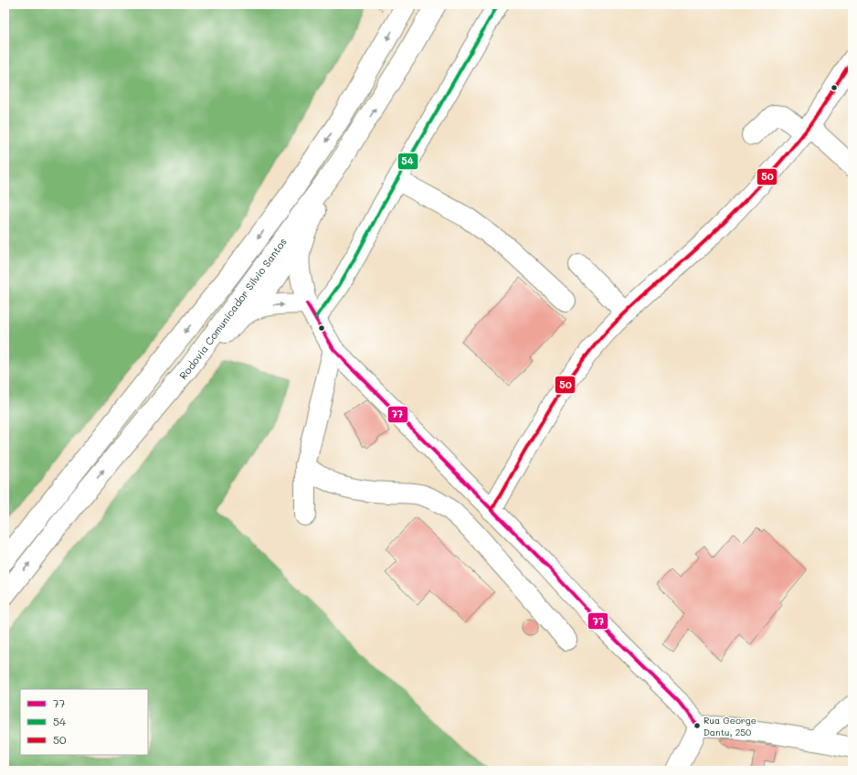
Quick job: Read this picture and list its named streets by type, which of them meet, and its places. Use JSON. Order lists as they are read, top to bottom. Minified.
{"streets":{"main road":["Rodovia Comunicador Silvio Santos"]},"places":["Rua George Dantu, 250"],"lines":["transit line 54","transit line 50","transit line 77"],"legend":["77","54","50"]}
